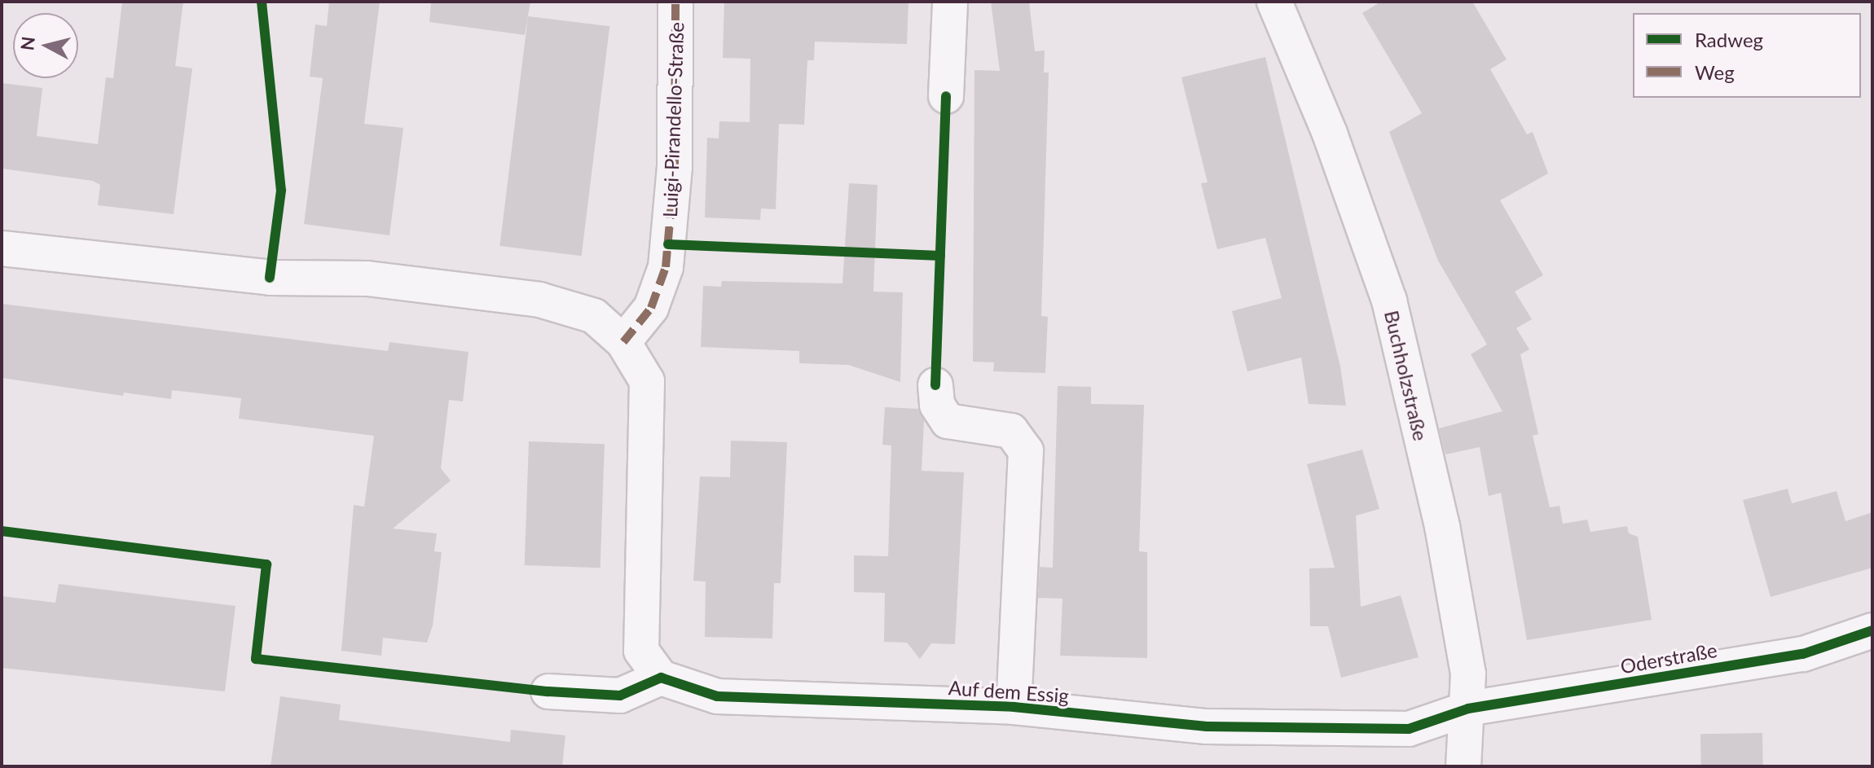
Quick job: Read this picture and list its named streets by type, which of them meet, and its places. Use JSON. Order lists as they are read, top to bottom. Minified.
{"streets":{"street":["Luigi-Pirandello-Straße","Buchholzstraße","Oderstraße","Auf dem Essig"]},"crossings":[["Buchholzstraße","Oderstraße"],["Buchholzstraße","Auf dem Essig"],["Oderstraße","Auf dem Essig"]],"legend":["Radweg","Weg"],"north":"left"}
